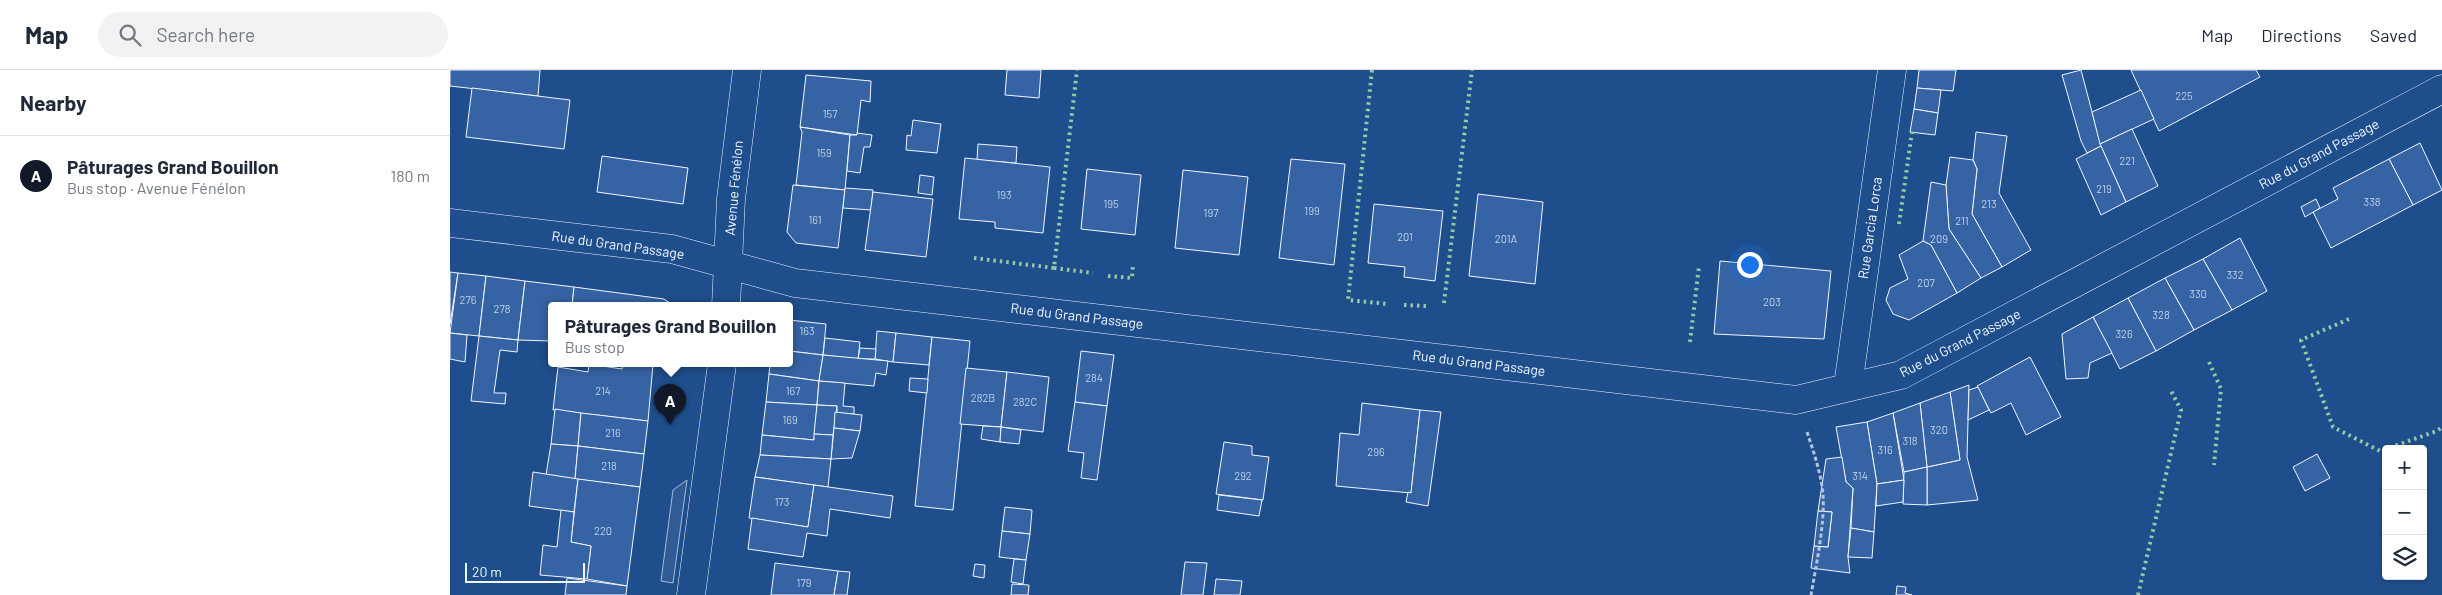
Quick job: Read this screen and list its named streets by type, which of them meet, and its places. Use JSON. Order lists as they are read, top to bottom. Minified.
{"streets":{"street":["Rue du Grand Passage","Avenue Fénélon","Rue Garcia Lorca"]},"crossings":[["Rue du Grand Passage","Avenue Fénélon"],["Rue du Grand Passage","Rue Garcia Lorca"]],"house_numbers":["225","157","159","221","219","193","338","195","213","199","197","161","211","201","201A","209","332","207","330","276","203","278","328","163","326","284","214","167","282B","282C","169","320","216","318","316","296","218","292","314","173","220","179"],"scale_bar":"20 m","page":{"header":"Map","search":"Search here","nav":["Map","Directions","Saved"],"heading":"Nearby","list":[{"mark":"A","name":"Pâturages Grand Bouillon","note":"Bus stop · Avenue Fénélon","value":"180 m"}],"popup":["Pâturages Grand Bouillon","Bus stop"],"pins":"A","map_buttons":["+","−"],"scale":"20 m"}}
